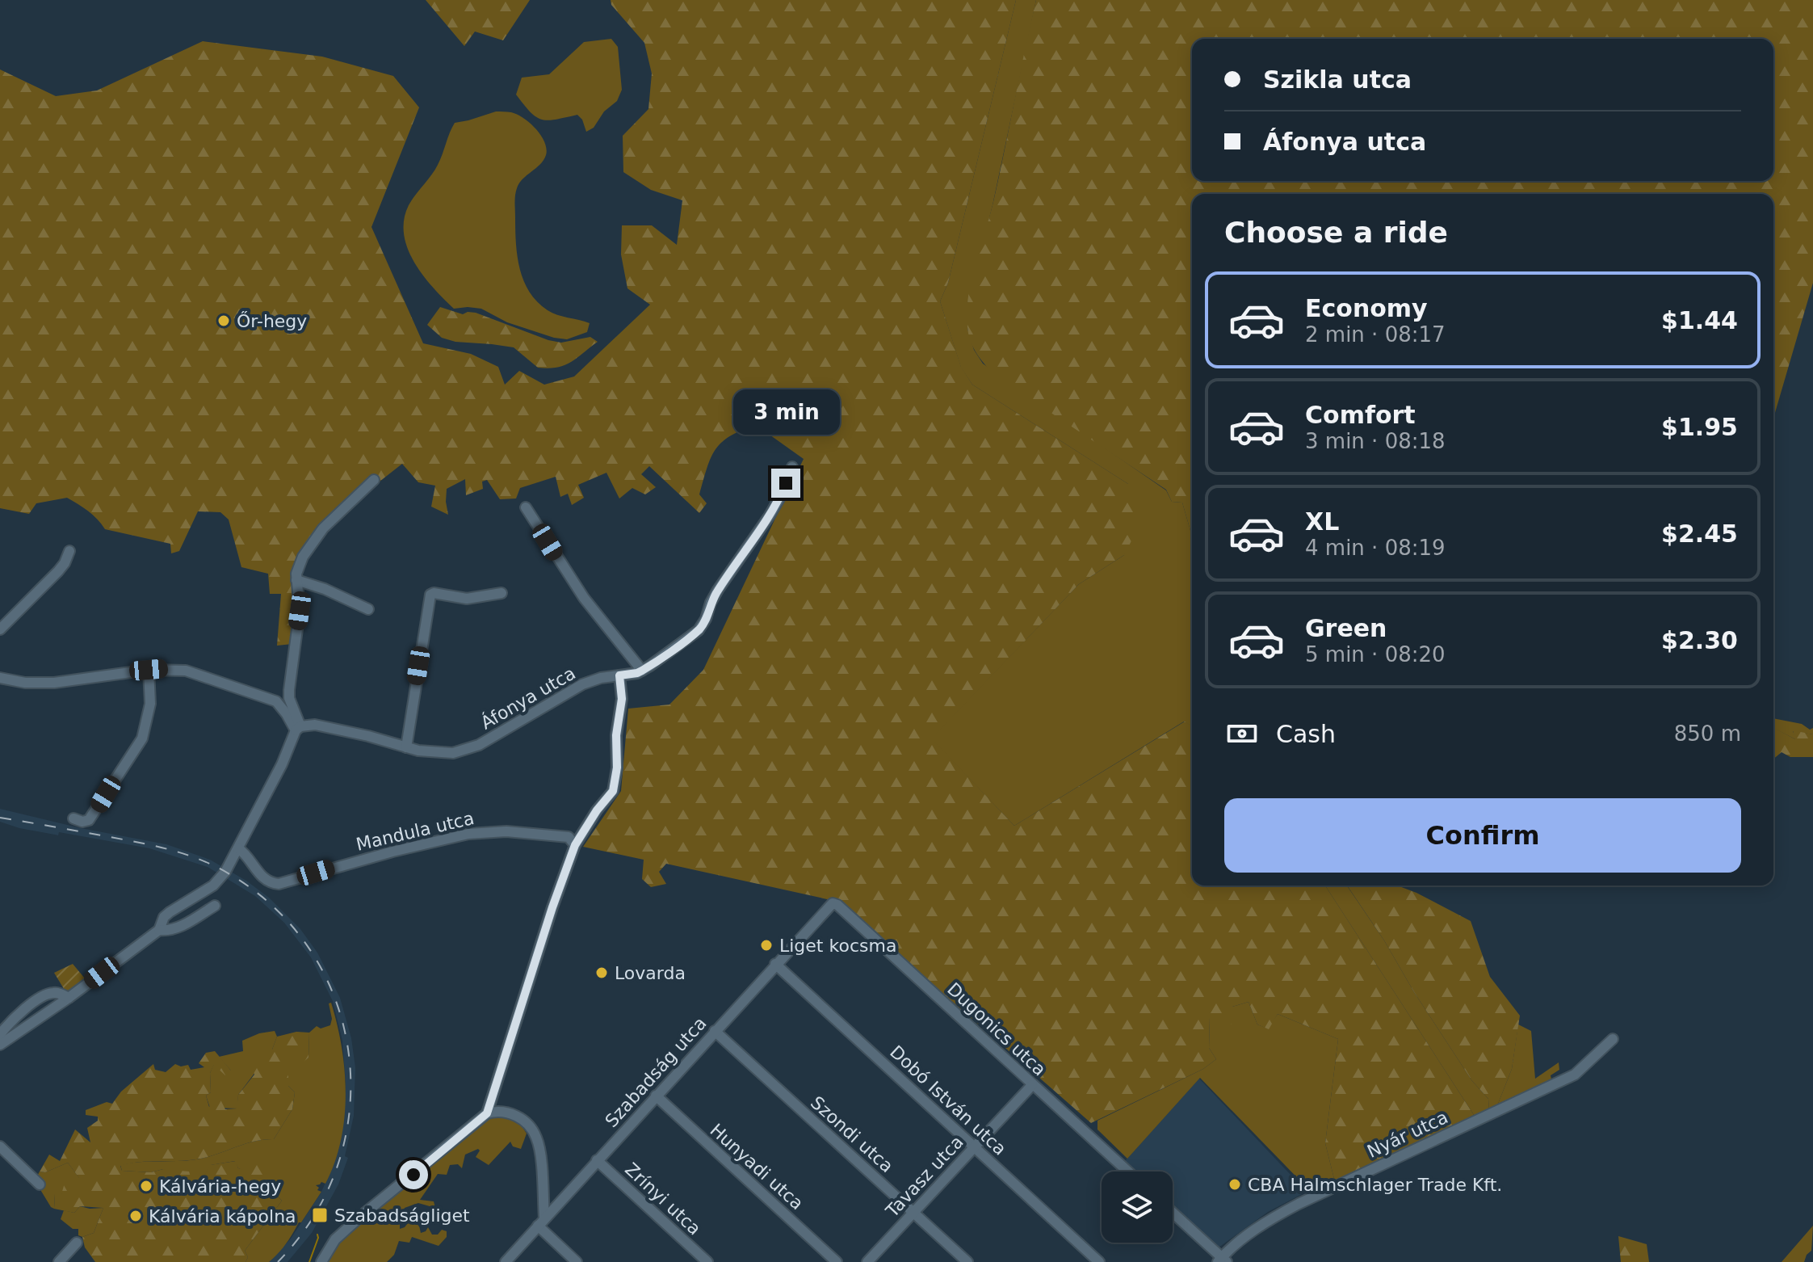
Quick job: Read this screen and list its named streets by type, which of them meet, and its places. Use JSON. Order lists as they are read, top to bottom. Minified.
{"streets":{"street":["Áfonya utca","Mandula utca","Dugonics utca","Szabadság utca","Dobó István utca","Szondi utca","Nyár utca","Hunyadi utca","Tavasz utca","Zrínyi utca"]},"crossings":[["Dugonics utca","Szabadság utca"],["Dugonics utca","Tavasz utca"],["Szabadság utca","Dobó István utca"],["Szabadság utca","Szondi utca"],["Szabadság utca","Hunyadi utca"],["Szabadság utca","Zrínyi utca"],["Dobó István utca","Tavasz utca"],["Szondi utca","Tavasz utca"]],"places":{"other":["Őr-hegy","Liget kocsma","Lovarda","CBA Halmschlager Trade Kft.","Kálvária-hegy","Kálvária kápolna"],"transit":["Szabadságliget"]},"page":{"banner":["Szikla utca","Áfonya utca"],"heading":"Choose a ride","list":[{"name":"Economy","note":"2 min · 08:17","value":"$1.44"},{"name":"Comfort","note":"3 min · 08:18","value":"$1.95"},{"name":"XL","note":"4 min · 08:19","value":"$2.45"},{"name":"Green","note":"5 min · 08:20","value":"$2.30"}],"bubble":"3 min","pay":["Cash","850 m"],"buttons":"Confirm"}}
